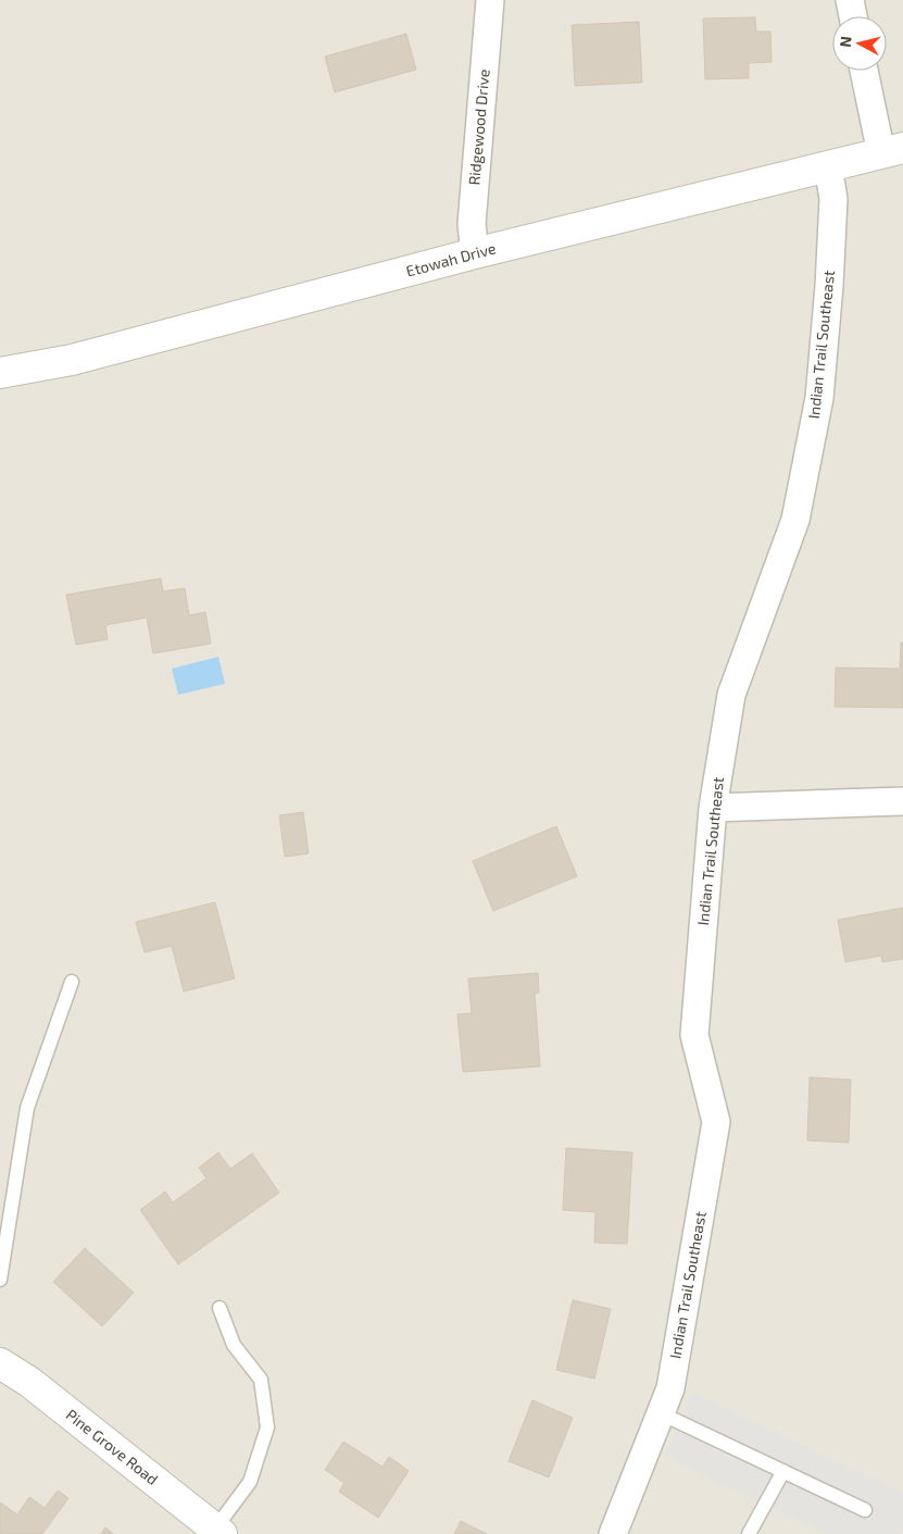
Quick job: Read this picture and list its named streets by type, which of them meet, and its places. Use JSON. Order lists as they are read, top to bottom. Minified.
{"streets":{"street":["Ridgewood Drive","Etowah Drive","Indian Trail Southeast","Pine Grove Road"]},"crossings":[["Ridgewood Drive","Etowah Drive"],["Etowah Drive","Indian Trail Southeast"]],"north":"left"}
